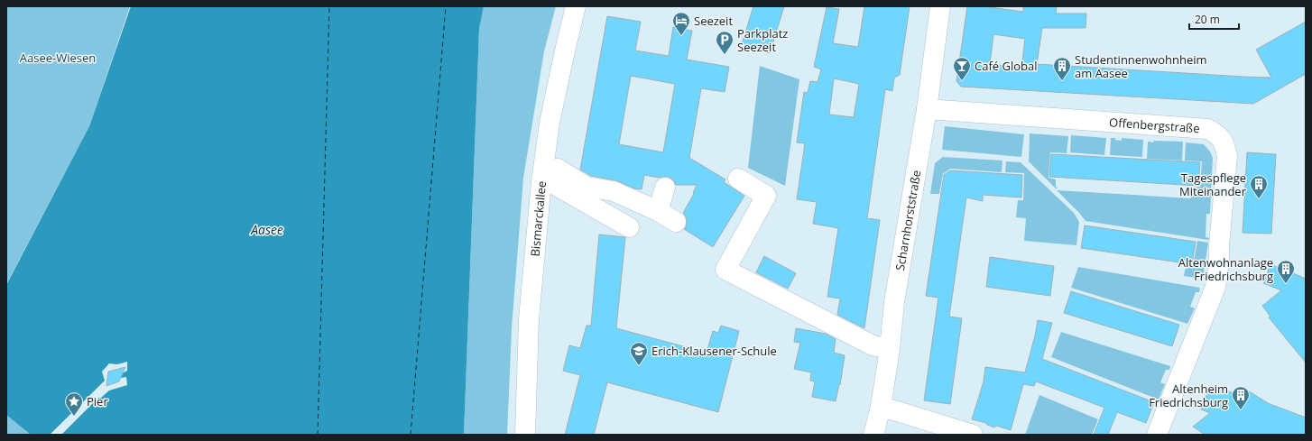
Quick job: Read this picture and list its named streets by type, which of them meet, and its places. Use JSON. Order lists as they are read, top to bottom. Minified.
{"streets":{"street":["Offenbergstraße","Bismarckallee","Scharnhorststraße"]},"crossings":[["Offenbergstraße","Scharnhorststraße"]],"water":["Aasee"],"parks":["Aasee-Wiesen"],"places":{"hotel":["Seezeit"],"parking":["Parkplatz Seezeit"],"bar":["Café Global"],"building":["Studentinnenwohnheim am Aasee","Tagespflege Miteinander","Altenwohnanlage Friedrichsburg","Altenheim Friedrichsburg"],"school or university":["Erich-Klausener-Schule"],"place":["Pier"]},"scale_bar":"20 m"}
